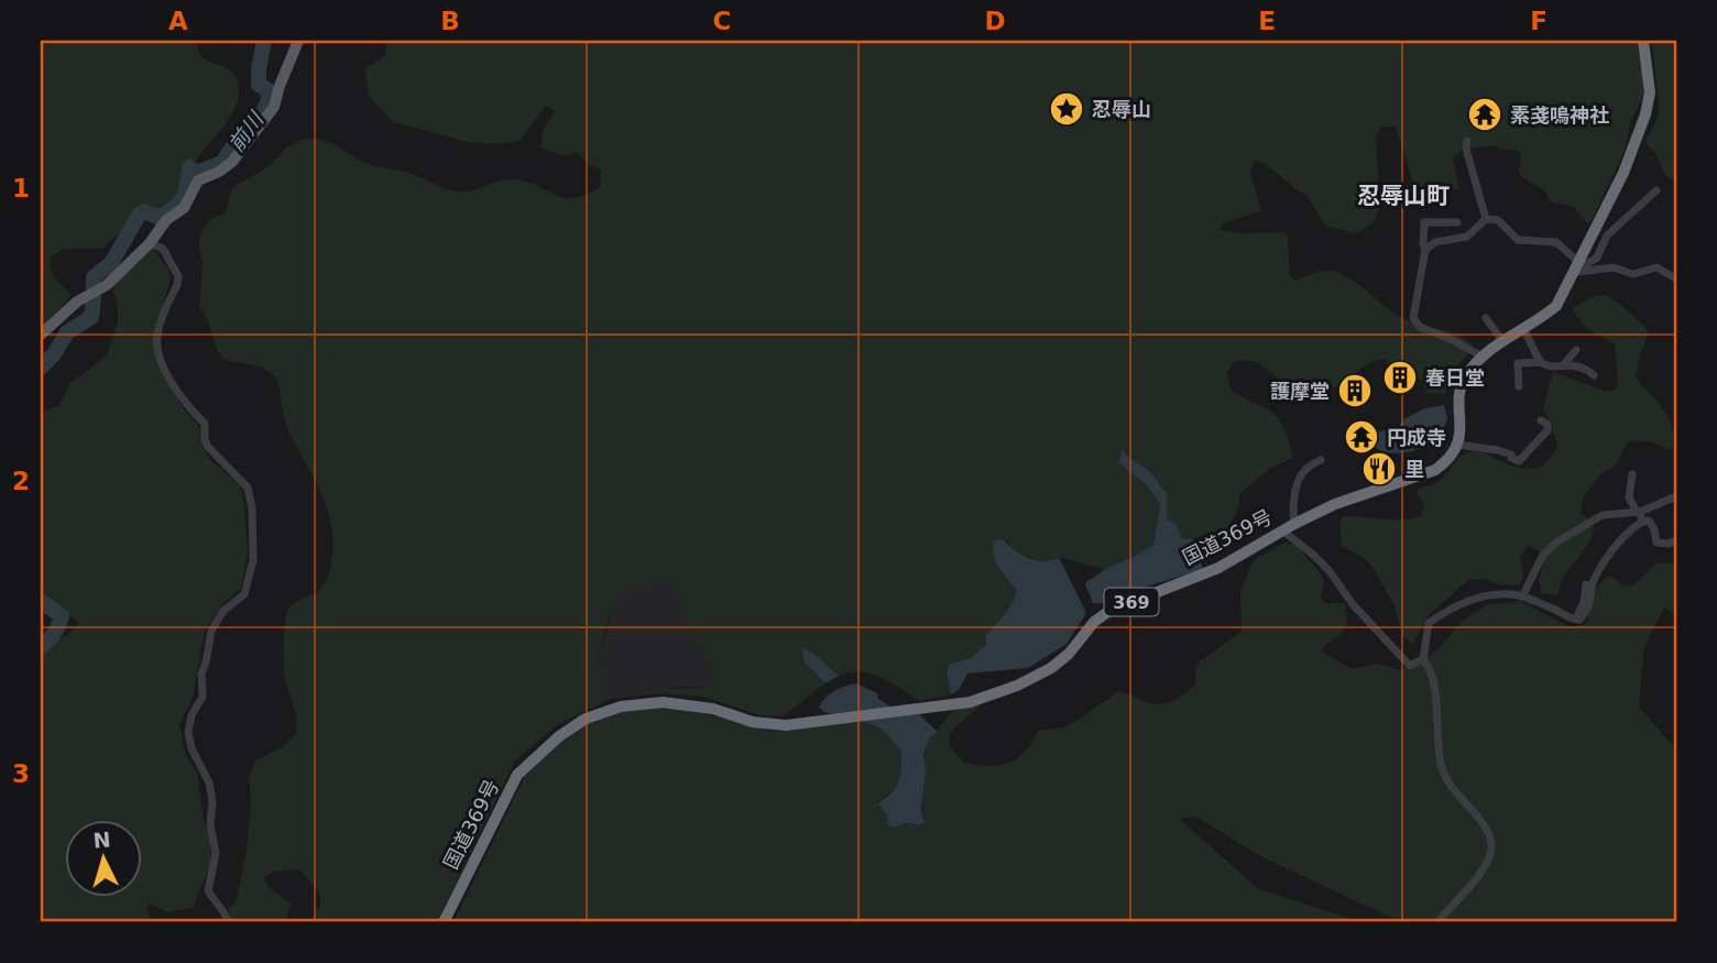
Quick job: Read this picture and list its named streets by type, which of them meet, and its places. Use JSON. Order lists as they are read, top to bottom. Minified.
{"streets":{"highway":["国道369号","369"]},"districts":["忍辱山町"],"water":["前川"],"places":{"place":["忍辱山"],"temple":["素戔嗚神社","円成寺"],"building":["春日堂","護摩堂"],"restaurant":["里"]},"north":"top","grid":{"columns":["A","B","C","D","E","F"],"rows":["1","2","3"]}}
